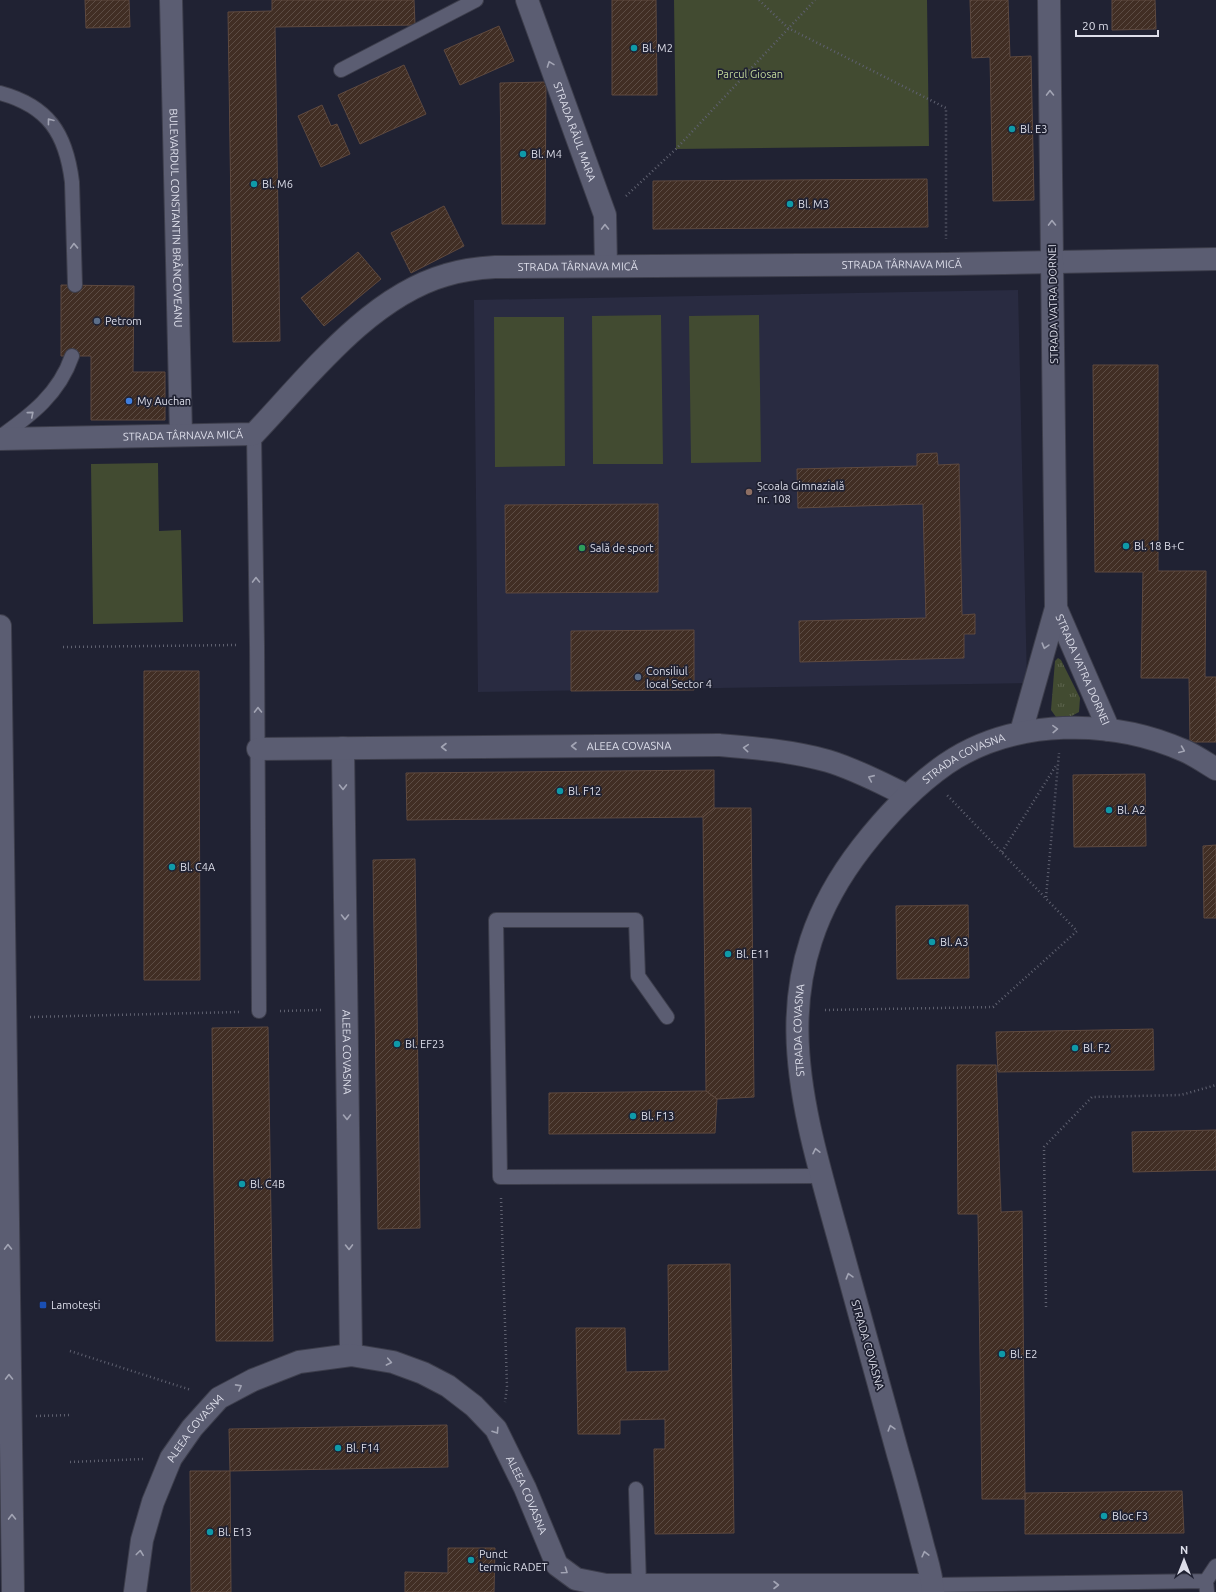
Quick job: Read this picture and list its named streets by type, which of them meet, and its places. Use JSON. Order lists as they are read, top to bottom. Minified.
{"streets":{"street":["STRADA RÂUL MARA","BULEVARDUL CONSTANTIN BRÂNCOVEANU","STRADA TÂRNAVA MICĂ","STRADA VATRA DORNEI","ALEEA COVASNA","STRADA COVASNA"]},"crossings":[["STRADA RÂUL MARA","STRADA TÂRNAVA MICĂ"],["BULEVARDUL CONSTANTIN BRÂNCOVEANU","STRADA TÂRNAVA MICĂ"],["STRADA TÂRNAVA MICĂ","STRADA VATRA DORNEI"],["STRADA VATRA DORNEI","STRADA COVASNA"],["ALEEA COVASNA","STRADA COVASNA"]],"one_way":["STRADA RÂUL MARA"],"parks":["Parcul Giosan"],"places":{"other":["Bl. M2","Bl. E3","Bl. M4","Bl. M6","Bl. M3","Petrom","My Auchan","Școala Gimnazială nr. 108","Bl. 18 B+C","Sală de sport","Consiliul local Sector 4","Bl. F12","Bl. A2","Bl. C4A","Bl. A3","Bl. E11","Bl. EF23","Bl. F2","Bl. F13","Bl. C4B","Bl. E2","Bl. F14","Bloc F3","Bl. E13","Punct termic RADET"],"transit":["Lamotești"]},"scale_bar":"20 m","north":"top"}
